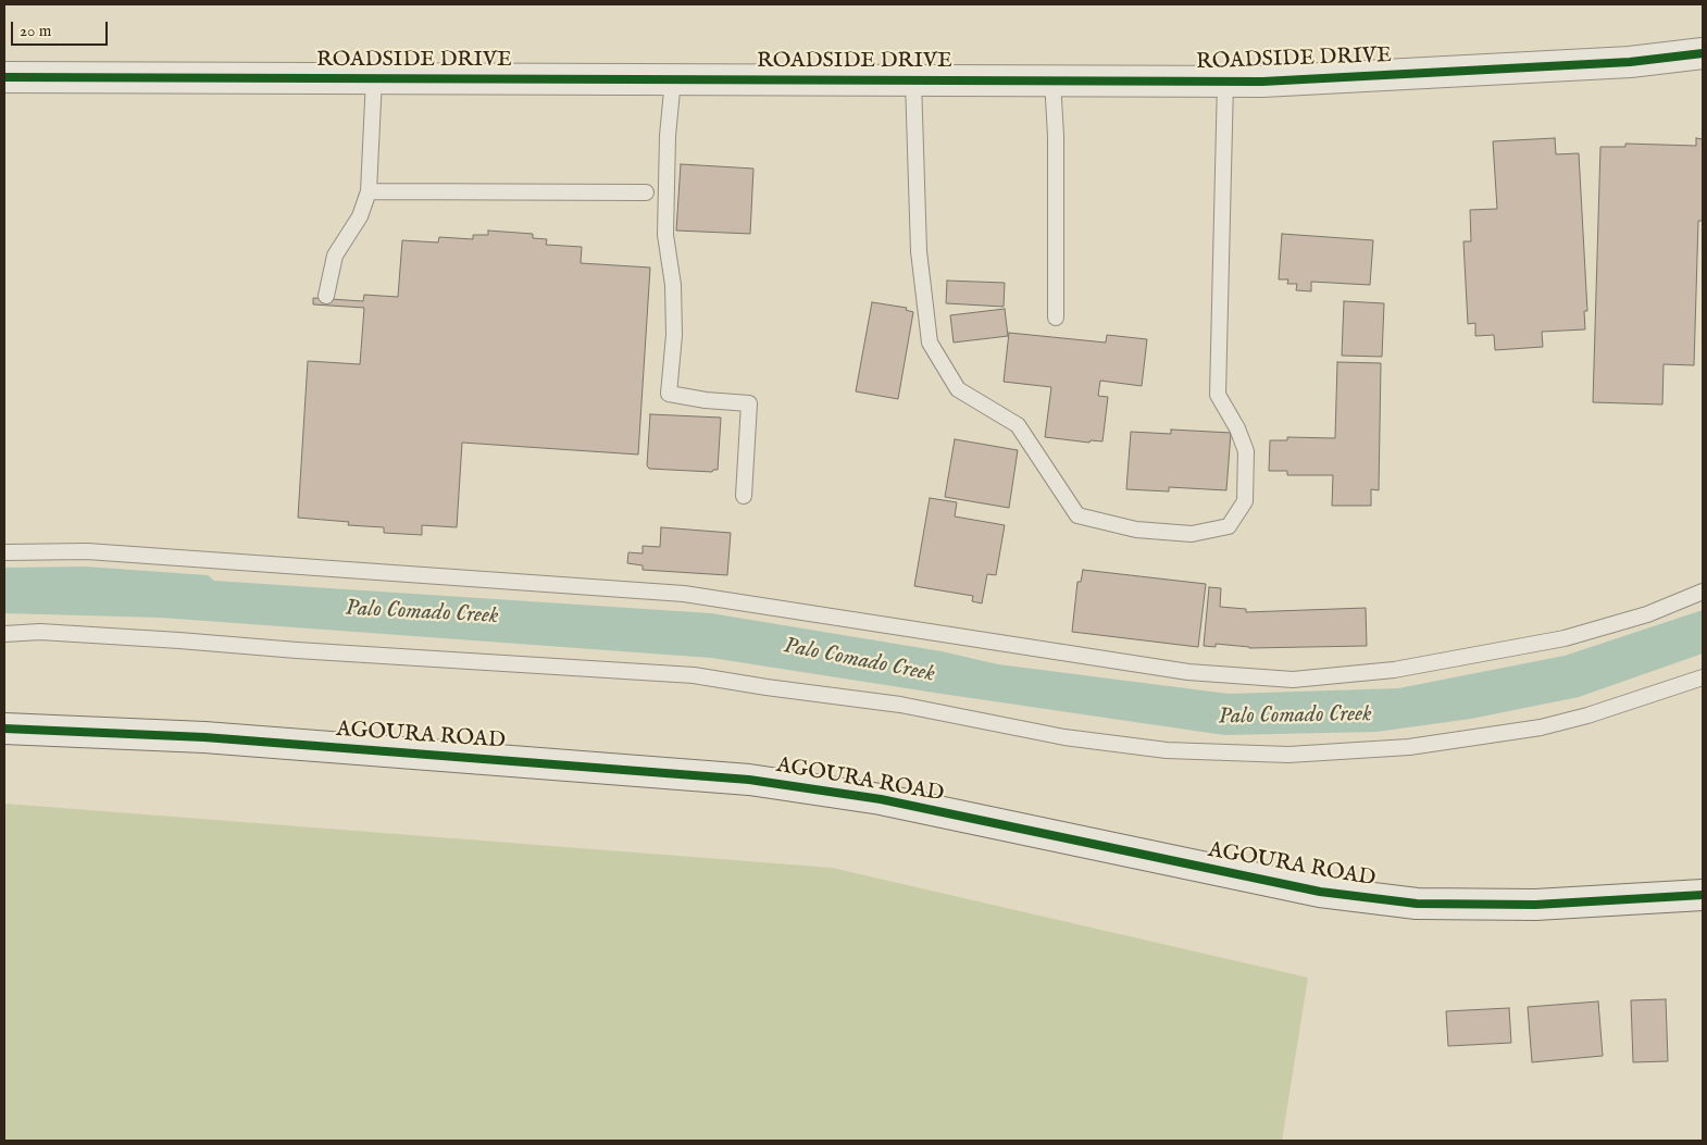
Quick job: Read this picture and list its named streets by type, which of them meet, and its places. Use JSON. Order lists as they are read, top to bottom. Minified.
{"streets":{"street":["ROADSIDE DRIVE","AGOURA ROAD"]},"water":["Palo Comado Creek"],"scale_bar":"20 m"}
